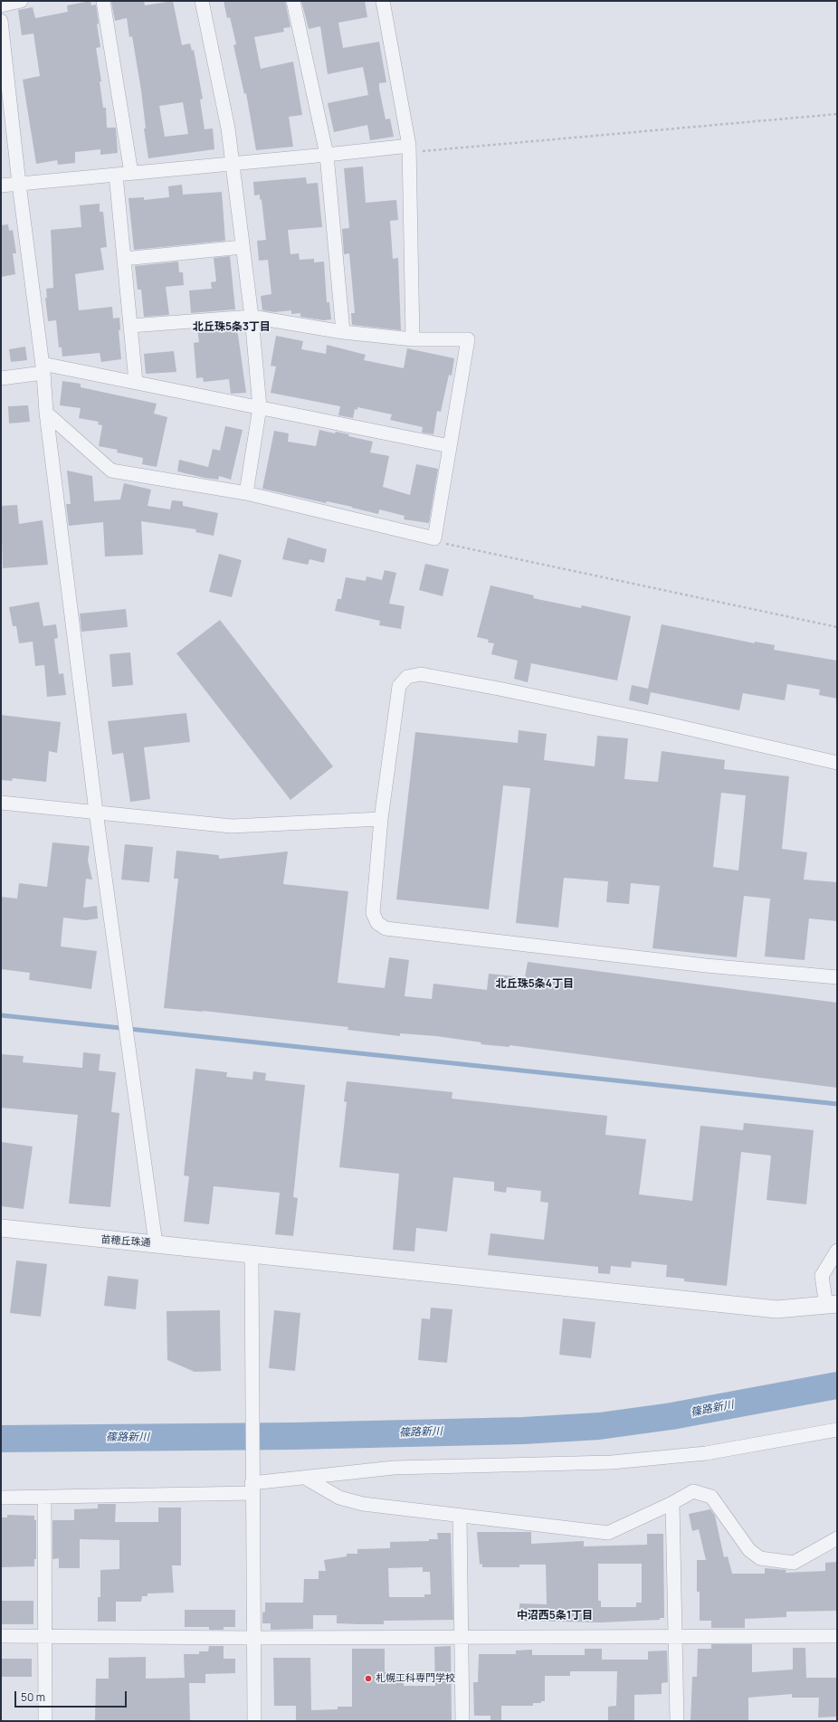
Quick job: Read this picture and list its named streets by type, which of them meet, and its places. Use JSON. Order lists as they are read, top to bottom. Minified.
{"streets":{"street":["苗穂丘珠通"]},"districts":["北丘珠5条3丁目","北丘珠5条4丁目","中沼西5条1丁目"],"water":["篠路新川"],"places":["札幌工科専門学校"],"scale_bar":"50 m"}
